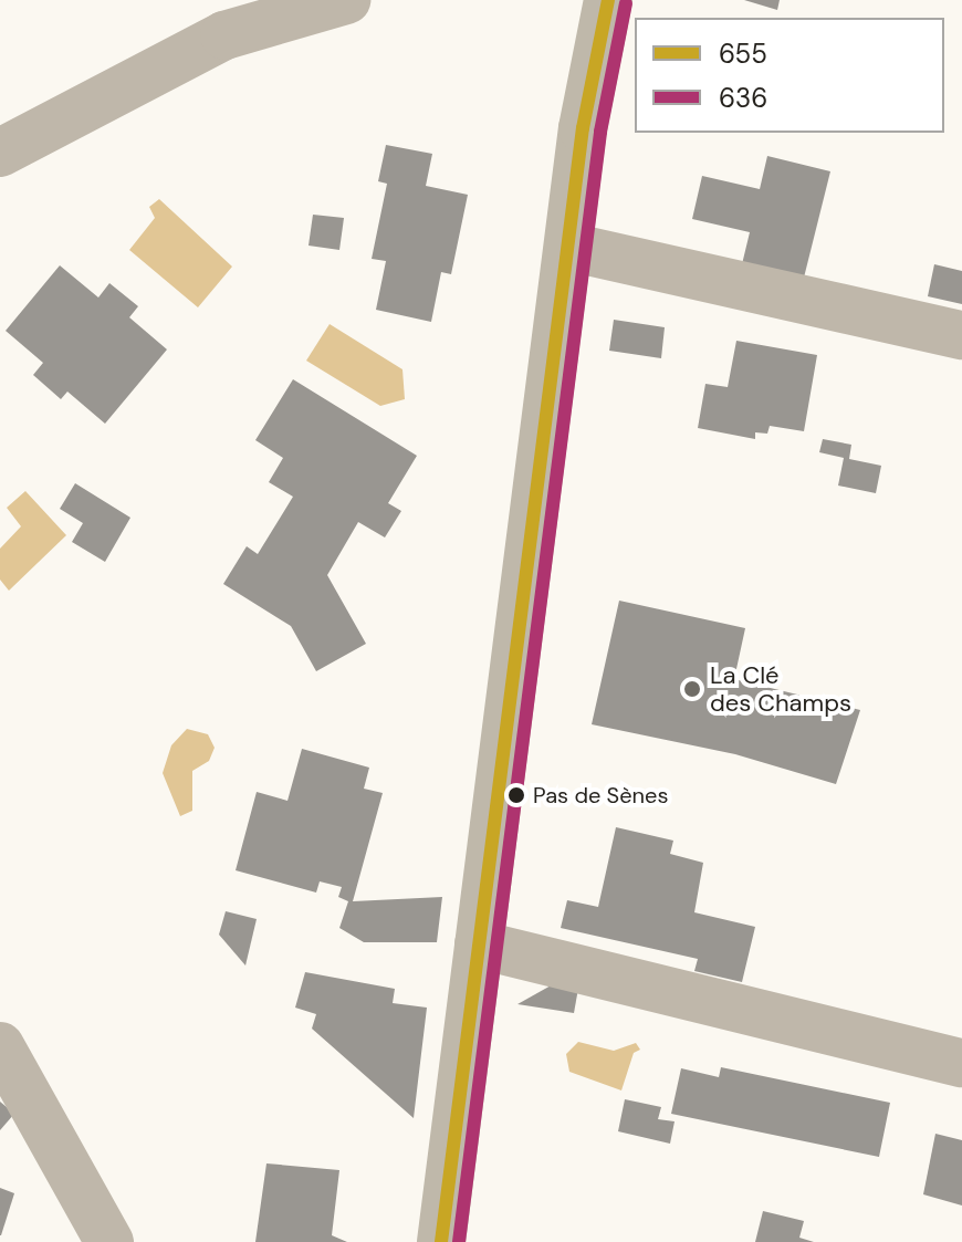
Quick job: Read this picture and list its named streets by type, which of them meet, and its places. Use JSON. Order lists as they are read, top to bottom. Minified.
{"places":["La Clé des Champs","Pas de Sènes"],"lines":["transit line 655","transit line 636"],"legend":["655","636"]}
